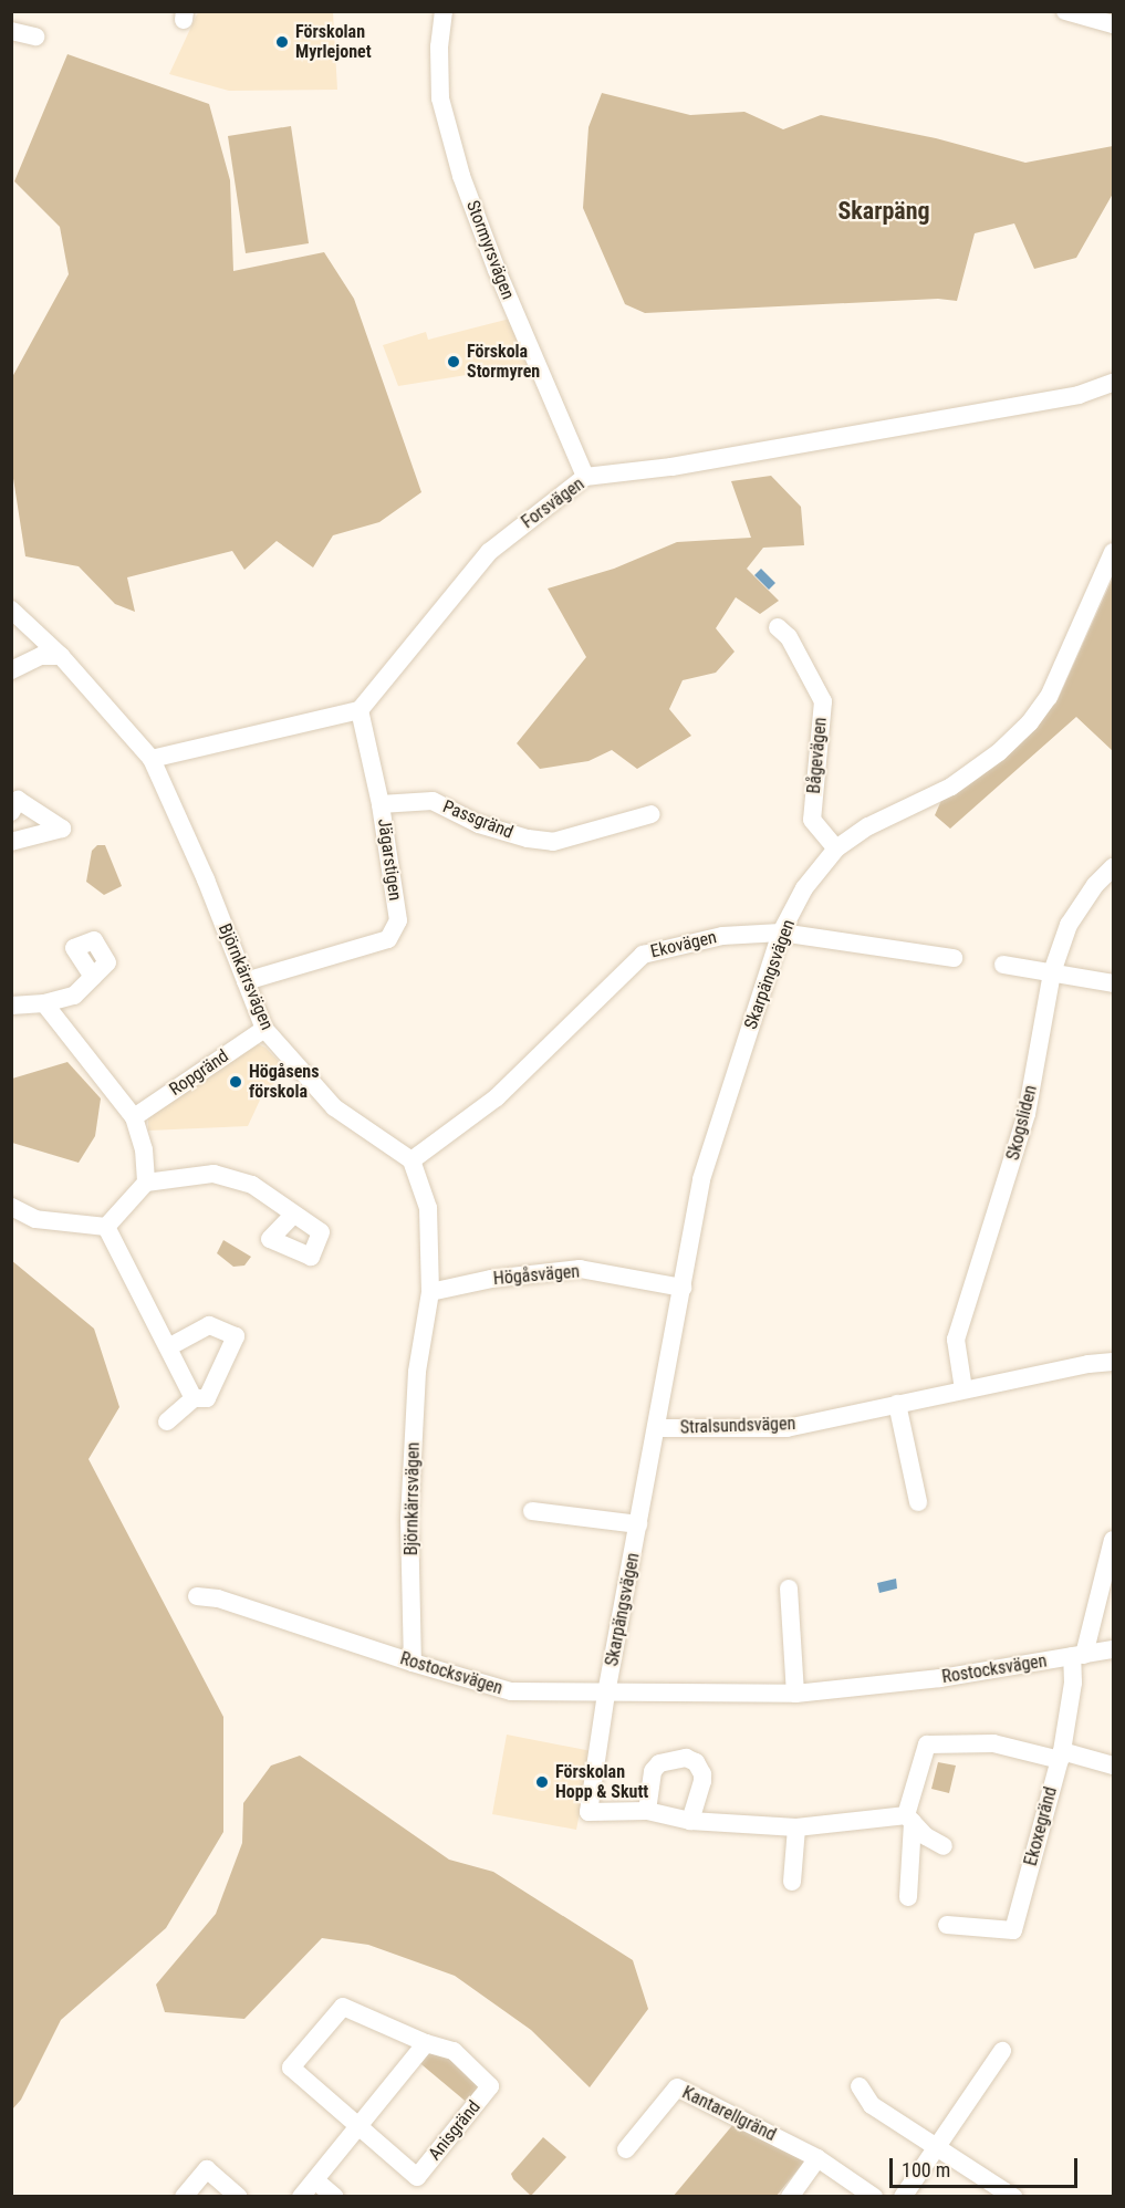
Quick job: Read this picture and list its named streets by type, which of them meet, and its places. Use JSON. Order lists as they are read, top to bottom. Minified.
{"streets":{"street":["Stormyrsvägen","Forsvägen","Bågevägen","Passgränd","Jägarstigen","Ekovägen","Skarpängsvägen","Björnkärrsvägen","Ropgränd","Skogsliden","Högåsvägen","Stralsundsvägen","Rostocksvägen","Ekoxegränd","Kantarellgränd","Anisgränd"]},"crossings":[["Stormyrsvägen","Forsvägen"],["Forsvägen","Jägarstigen"],["Bågevägen","Skarpängsvägen"],["Passgränd","Jägarstigen"],["Jägarstigen","Björnkärrsvägen"],["Ekovägen","Skarpängsvägen"],["Ekovägen","Björnkärrsvägen"],["Skarpängsvägen","Högåsvägen"],["Skarpängsvägen","Stralsundsvägen"],["Skarpängsvägen","Rostocksvägen"],["Björnkärrsvägen","Ropgränd"],["Björnkärrsvägen","Högåsvägen"],["Björnkärrsvägen","Rostocksvägen"],["Skogsliden","Stralsundsvägen"],["Rostocksvägen","Ekoxegränd"]],"districts":["Skarpäng"],"places":["Förskolan Myrlejonet","Förskola Stormyren","Högåsens förskola","Förskolan Hopp & Skutt"],"scale_bar":"100 m"}
